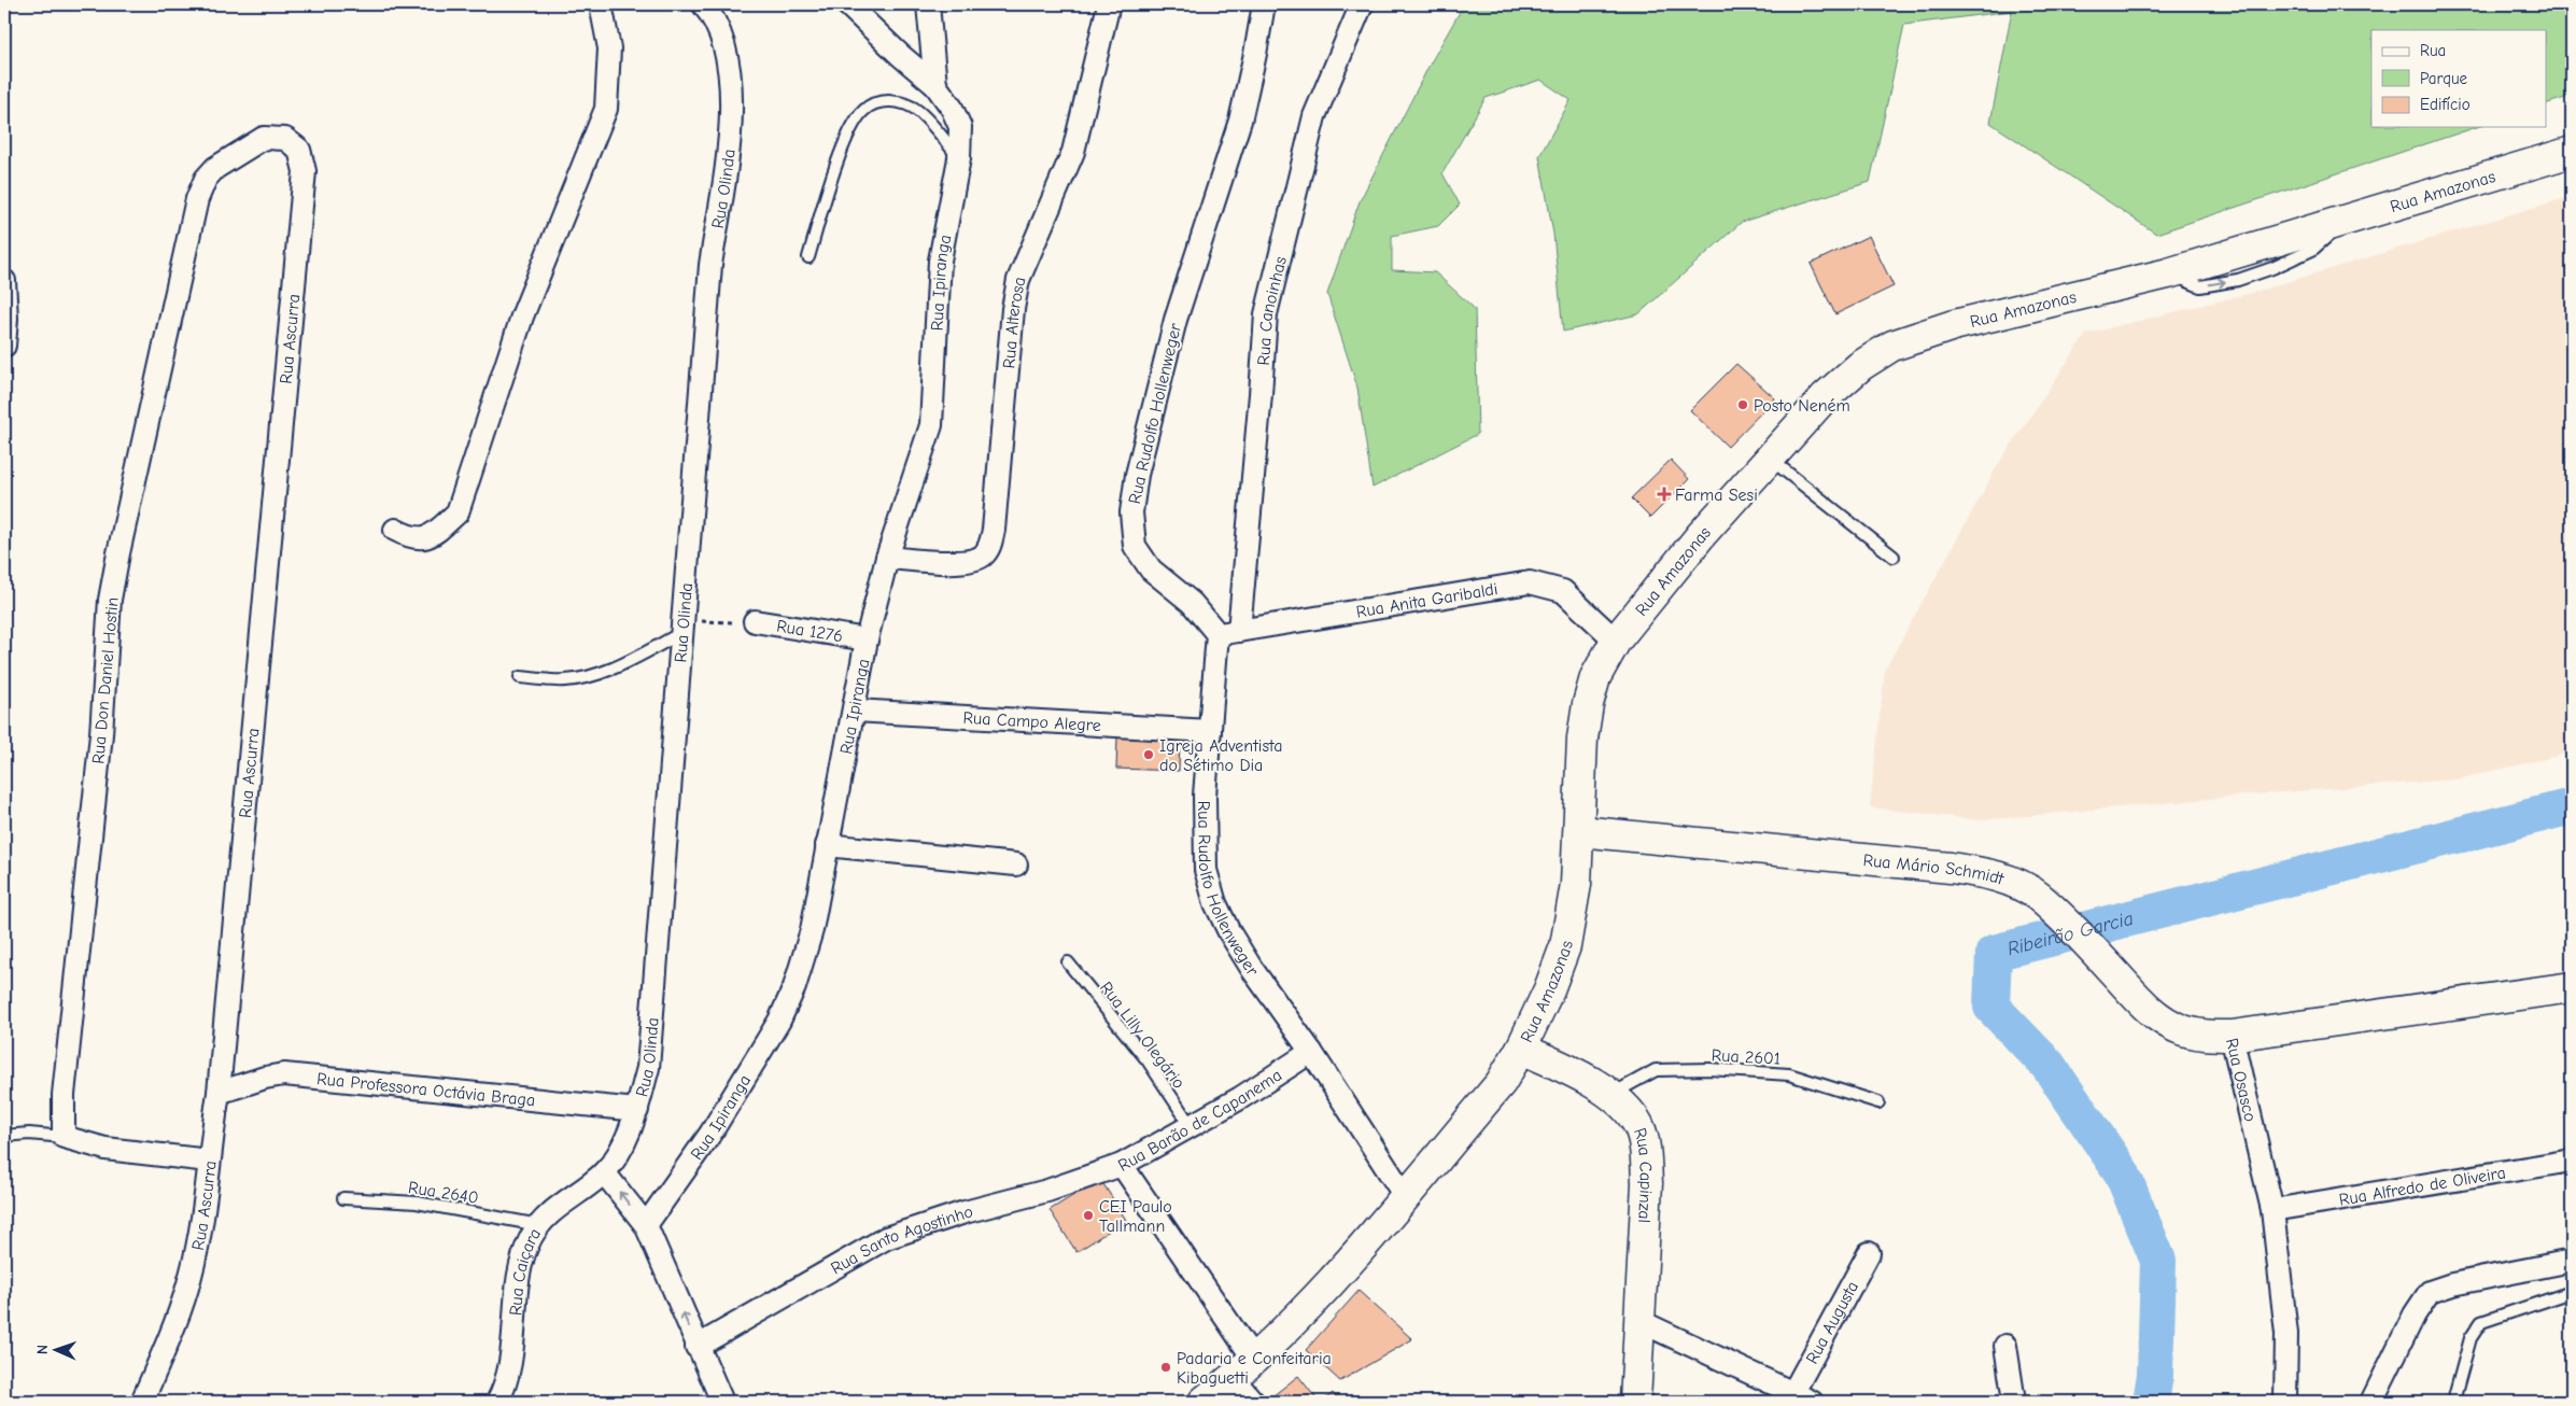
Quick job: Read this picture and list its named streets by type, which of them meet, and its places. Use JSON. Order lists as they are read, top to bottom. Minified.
{"streets":{"main road":["Rua Amazonas","Rua Mário Schmidt","Rua Osasco","Rua Capinzal"],"street":["Rua Olinda","Rua Ipiranga","Rua Canoinhas","Rua Alterosa","Rua Ascurra","Rua Rudolfo Hollenweger","Rua Anita Garibaldi","Rua 1276","Rua Don Daniel Hostin","Rua Campo Alegre","Rua Professora Octávia Braga","Rua Barão de Capanema","Rua Alfredo de Oliveira","Rua Santo Agostinho","Rua Caiçara","Rua Augusta"],"lane":["Rua Lilly Olegário","Rua 2601","Rua 2640"]},"crossings":[["Rua Olinda","Rua Professora Octávia Braga"],["Rua Olinda","Rua Caiçara"],["Rua Amazonas","Rua Rudolfo Hollenweger"],["Rua Amazonas","Rua Anita Garibaldi"],["Rua Amazonas","Rua Mário Schmidt"],["Rua Amazonas","Rua Barão de Capanema"],["Rua Amazonas","Rua Capinzal"],["Rua Ipiranga","Rua Alterosa"],["Rua Ipiranga","Rua 1276"],["Rua Ipiranga","Rua Campo Alegre"],["Rua Canoinhas","Rua Anita Garibaldi"],["Rua Ascurra","Rua Don Daniel Hostin"],["Rua Ascurra","Rua Professora Octávia Braga"],["Rua Rudolfo Hollenweger","Rua Anita Garibaldi"],["Rua Rudolfo Hollenweger","Rua Campo Alegre"],["Rua Rudolfo Hollenweger","Rua Barão de Capanema"],["Rua Mário Schmidt","Rua Osasco"],["Rua Lilly Olegário","Rua Barão de Capanema"],["Rua 2601","Rua Capinzal"],["Rua Osasco","Rua Alfredo de Oliveira"],["Rua Barão de Capanema","Rua Santo Agostinho"],["Rua 2640","Rua Caiçara"]],"water":["Ribeirão Garcia"],"places":{"other":["Posto Neném","Igreja Adventista do Sétimo Dia","CEI Paulo Tallmann","Padaria e Confeitaria Kibaguetti"],"health":["Farma Sesi"]},"legend":["Rua","Parque","Edifício"],"north":"left"}
